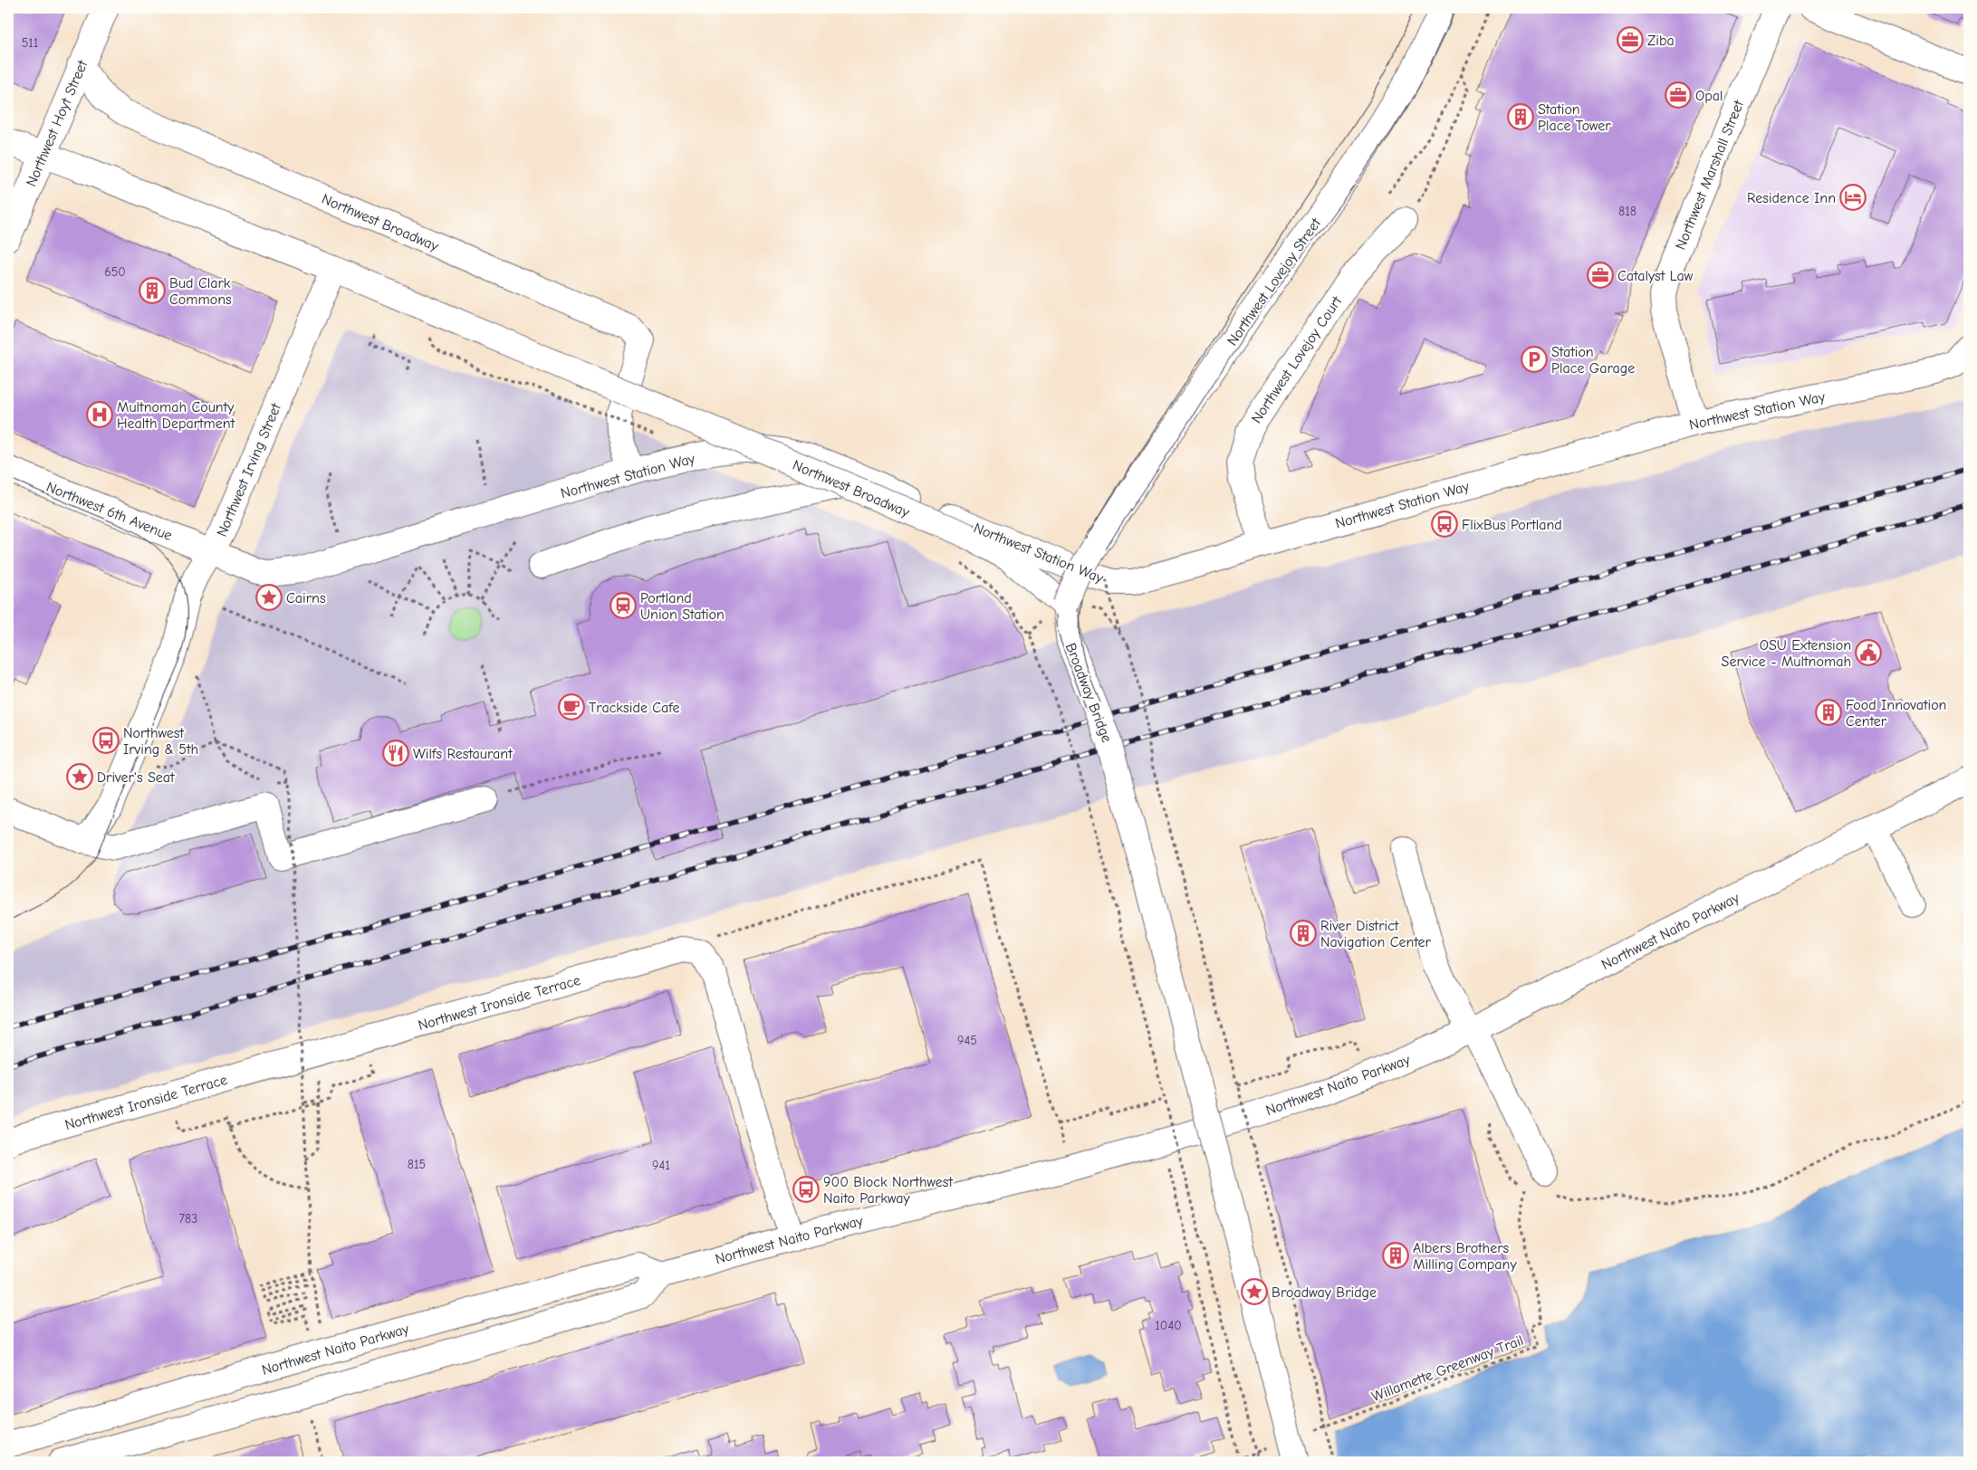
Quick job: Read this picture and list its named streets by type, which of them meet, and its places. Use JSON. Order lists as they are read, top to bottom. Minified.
{"streets":{"street":["Northwest Hoyt Street","Northwest Marshall Street","Northwest Broadway","Northwest Lovejoy Street","Northwest Lovejoy Court","Northwest Station Way","Northwest Irving Street","Northwest 6th Avenue","Broadway Bridge","Northwest Naito Parkway","Northwest Ironside Terrace"],"path":["Willamette Greenway Trail"]},"crossings":[["Northwest Hoyt Street","Northwest Broadway"],["Northwest Marshall Street","Northwest Station Way"],["Northwest Broadway","Northwest Lovejoy Street"],["Northwest Broadway","Northwest Station Way"],["Northwest Broadway","Northwest Irving Street"],["Northwest Broadway","Broadway Bridge"],["Northwest Lovejoy Street","Broadway Bridge"],["Northwest Lovejoy Court","Northwest Station Way"],["Northwest Station Way","Northwest Irving Street"],["Northwest Station Way","Northwest 6th Avenue"],["Northwest Irving Street","Northwest 6th Avenue"]],"places":{"office":["Ziba","Opal","Catalyst Law"],"building":["Station Place Tower","Bud Clark Commons","Food Innovation Center","River District Navigation Center","Albers Brothers Milling Company"],"hotel":["Residence Inn"],"parking":["Station Place Garage"],"hospital":["Multnomah County Health Department"],"bus stop":["FlixBus Portland","Northwest Irving & 5th","900 Block Northwest Naito Parkway"],"place":["Cairns","Driver's Seat","Broadway Bridge"],"station":["Portland Union Station"],"public building":["OSU Extension Service - Multnomah"],"cafe":["Trackside Cafe"],"restaurant":["Wilfs Restaurant"]},"house_numbers":["511","818","650","945","815","941","783","1040"]}
